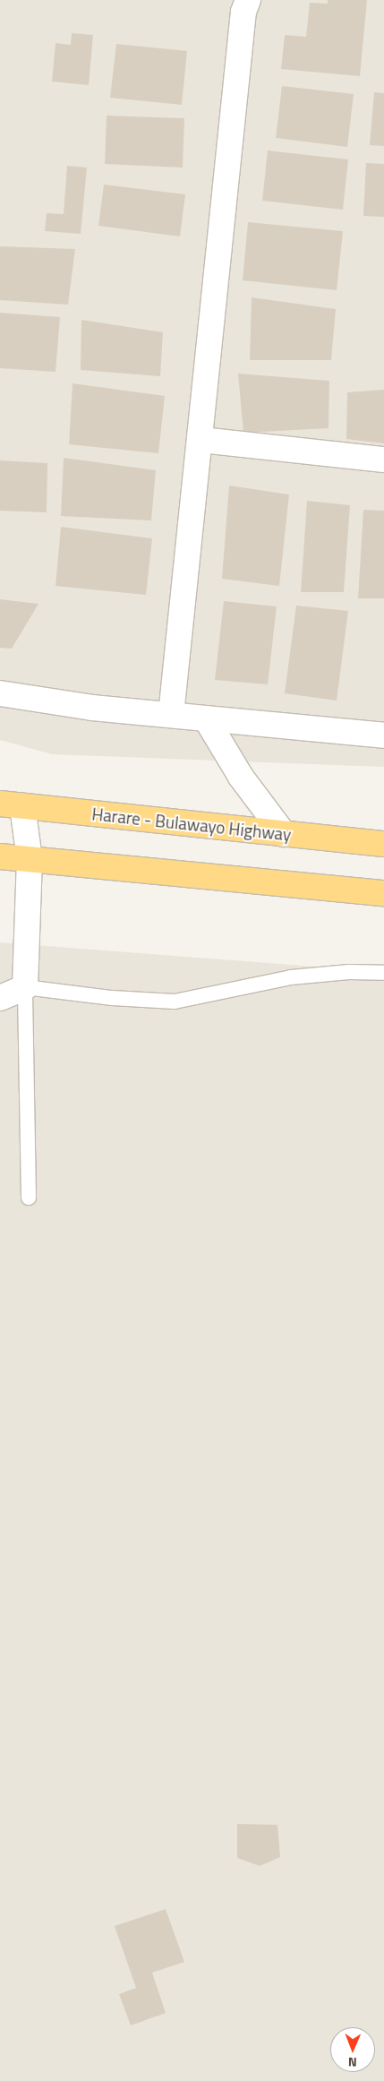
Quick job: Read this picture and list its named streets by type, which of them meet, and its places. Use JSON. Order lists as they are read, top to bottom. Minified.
{"streets":{"highway":["Harare - Bulawayo Highway"]},"north":"bottom"}
